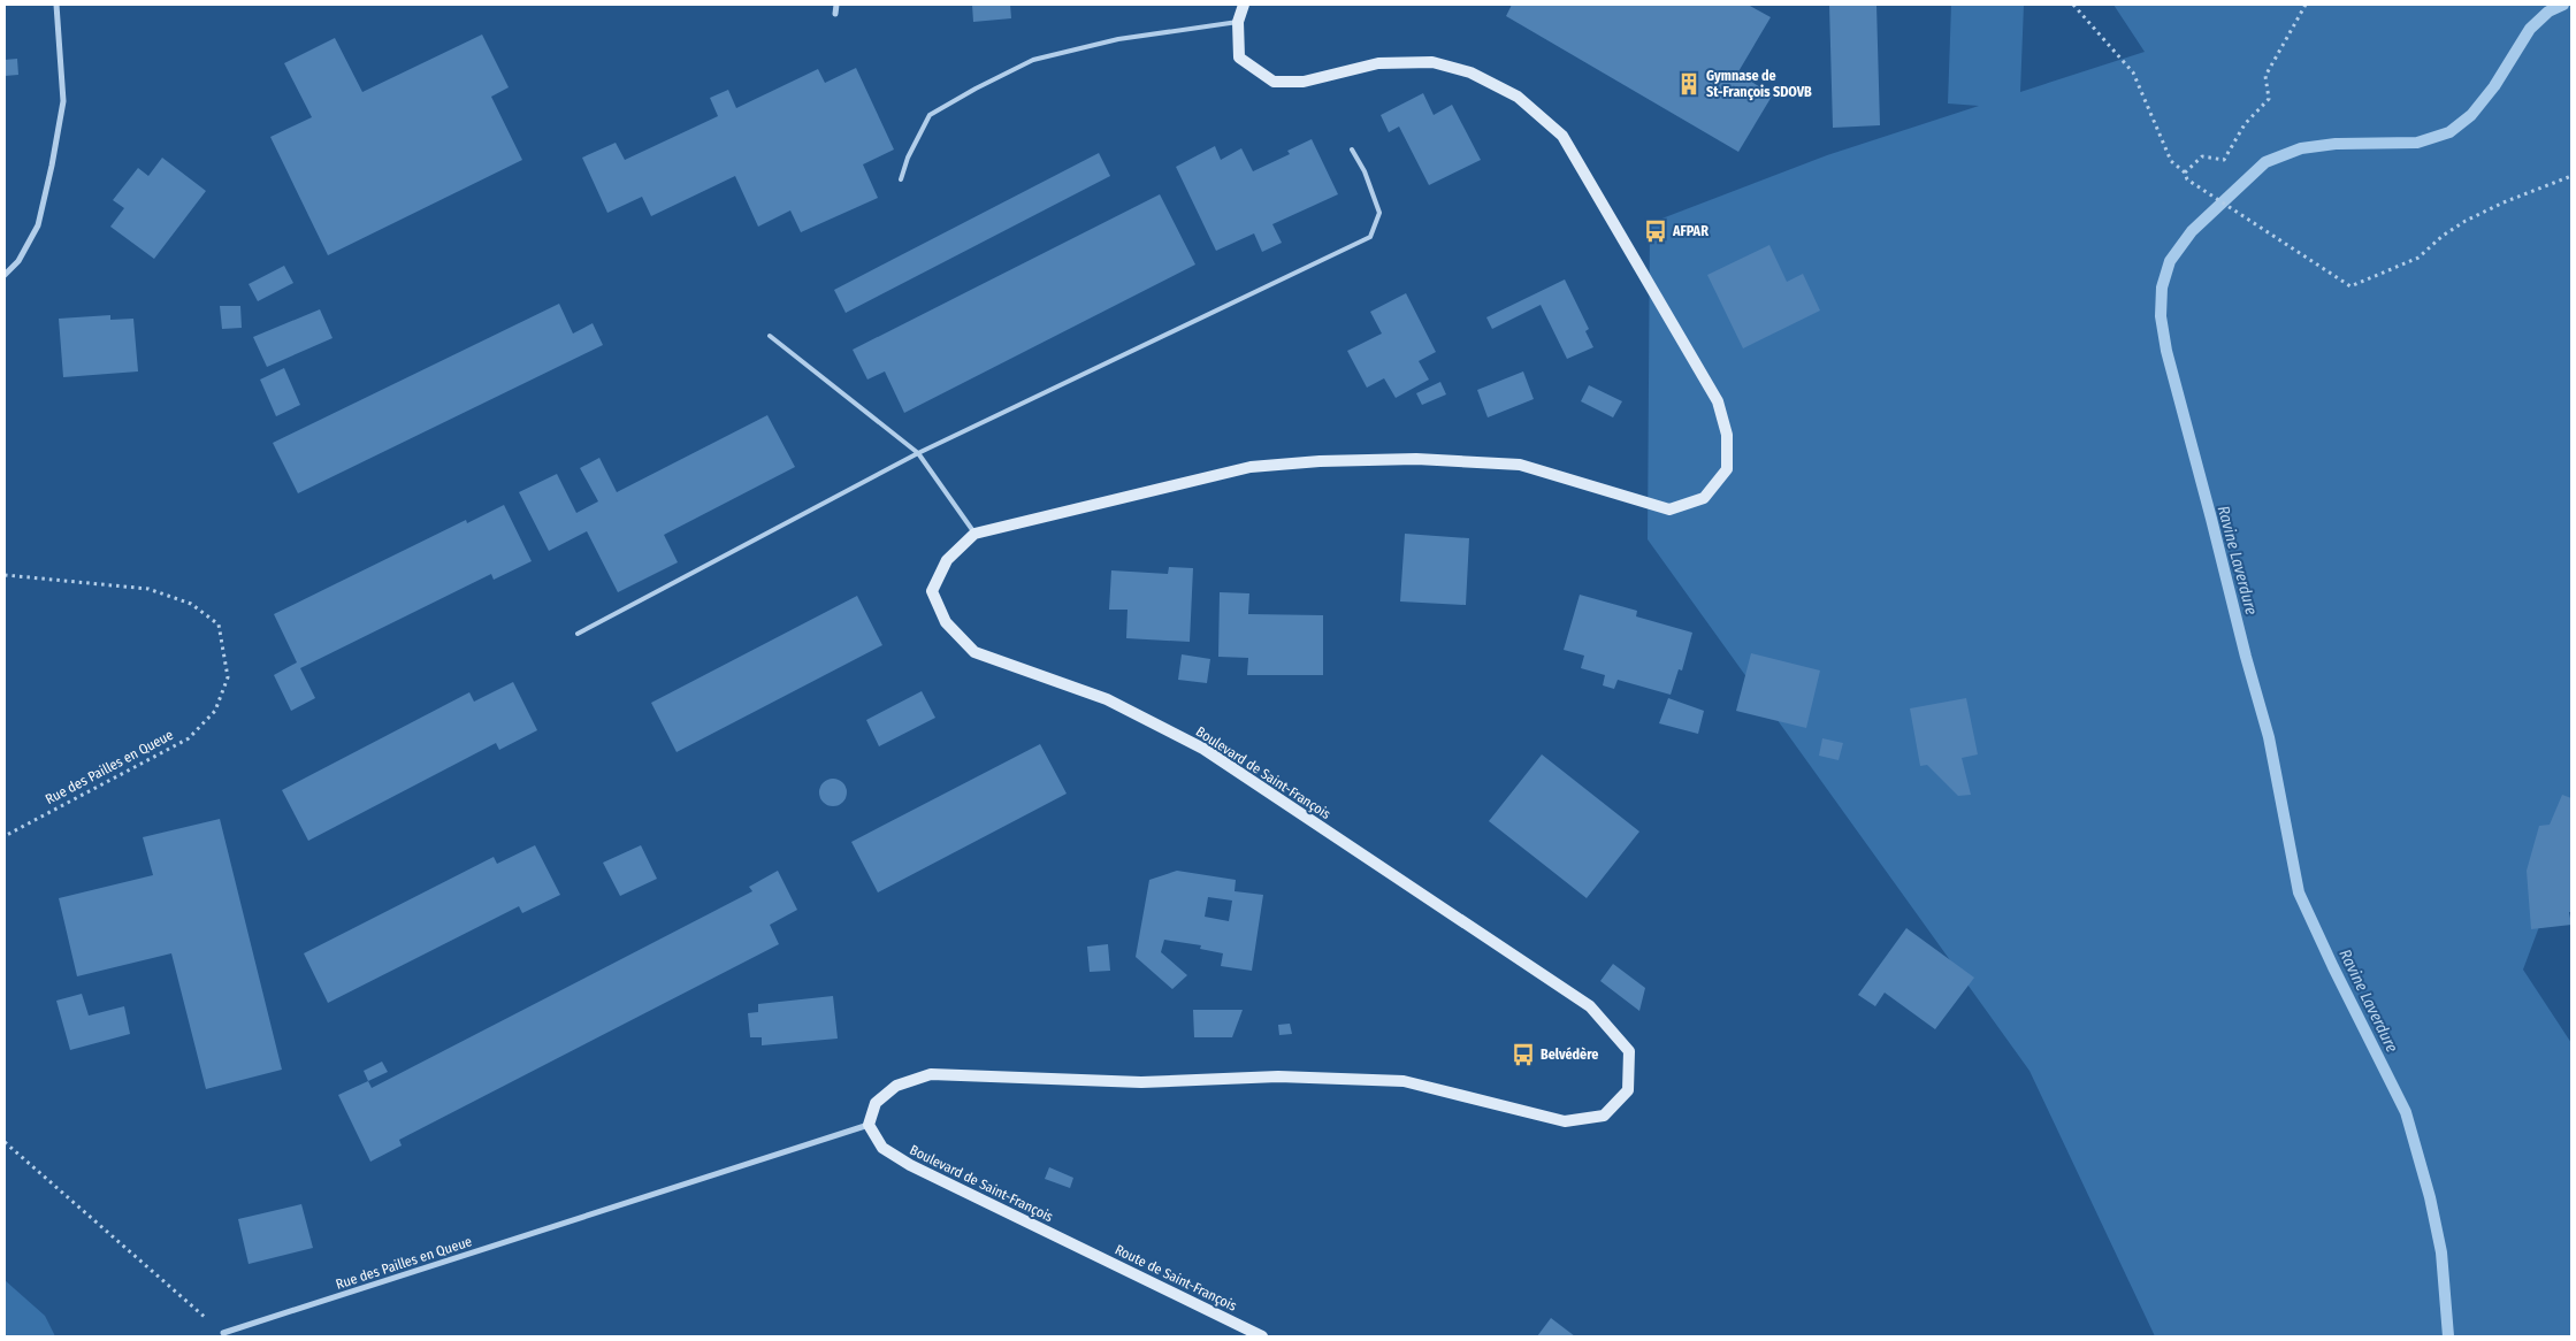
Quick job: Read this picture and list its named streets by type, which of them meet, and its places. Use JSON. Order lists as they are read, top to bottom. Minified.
{"streets":{"main road":["Boulevard de Saint-François","Route de Saint-François"],"street":["Rue des Pailles en Queue"]},"crossings":[["Rue des Pailles en Queue","Boulevard de Saint-François"],["Boulevard de Saint-François","Route de Saint-François"]],"water":["Ravine Laverdure"],"places":{"building":["Gymnase de St-François SDOVB"],"bus stop":["AFPAR","Belvédère"]}}
